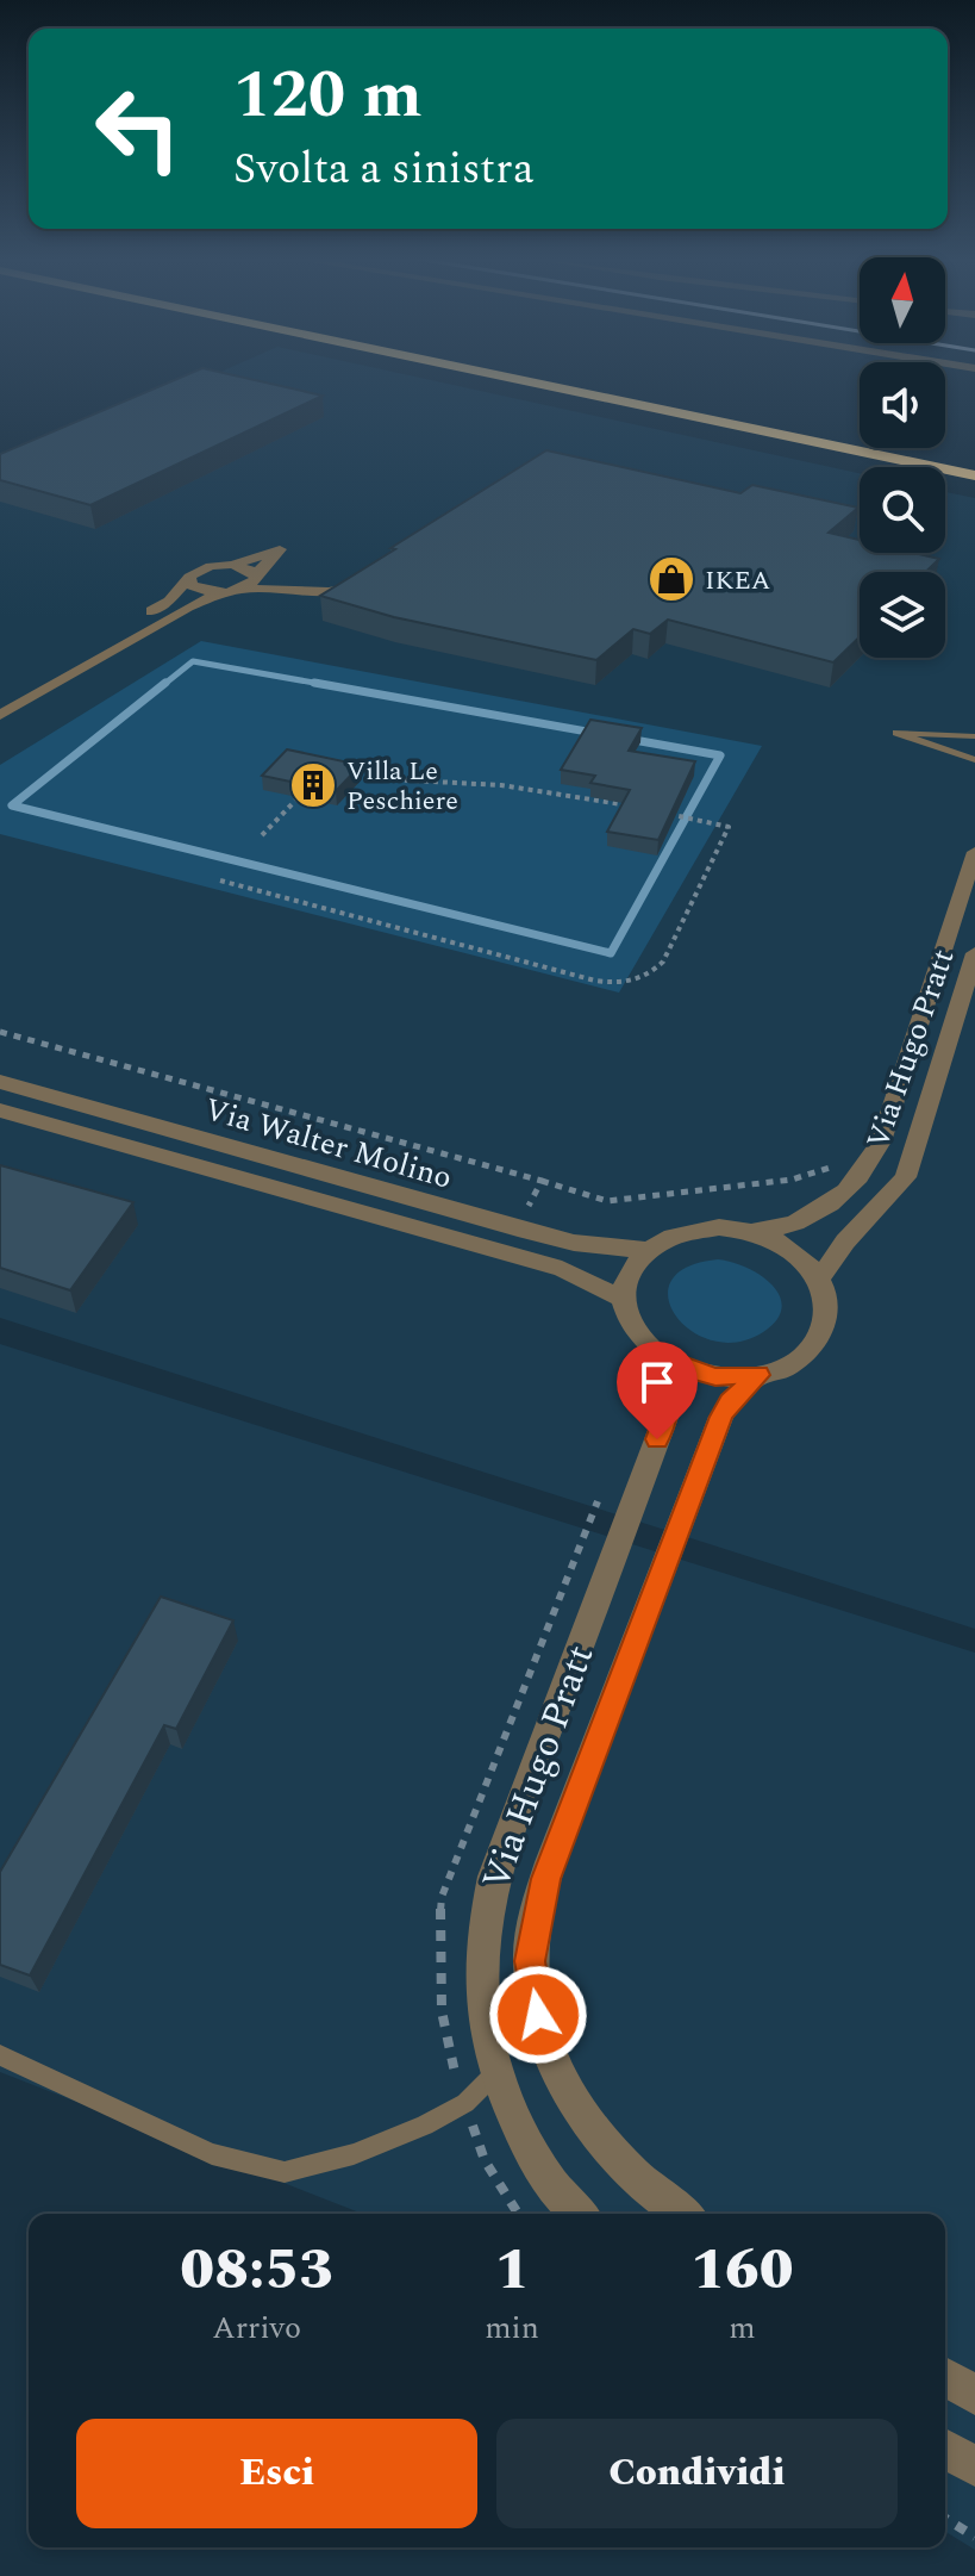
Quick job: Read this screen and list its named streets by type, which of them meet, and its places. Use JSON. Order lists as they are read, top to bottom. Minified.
{"streets":{"street":["Via Hugo Pratt","Via Walter Molino"]},"crossings":[["Via Hugo Pratt","Via Walter Molino"]],"places":{"shop":["IKEA"],"building":["Villa Le Peschiere"]},"north":"top","page":{"turn":["120 m","Svolta a sinistra"],"eta":["08:53","Arrivo","1","min","160","m"],"buttons":["Esci","Condividi"]}}
